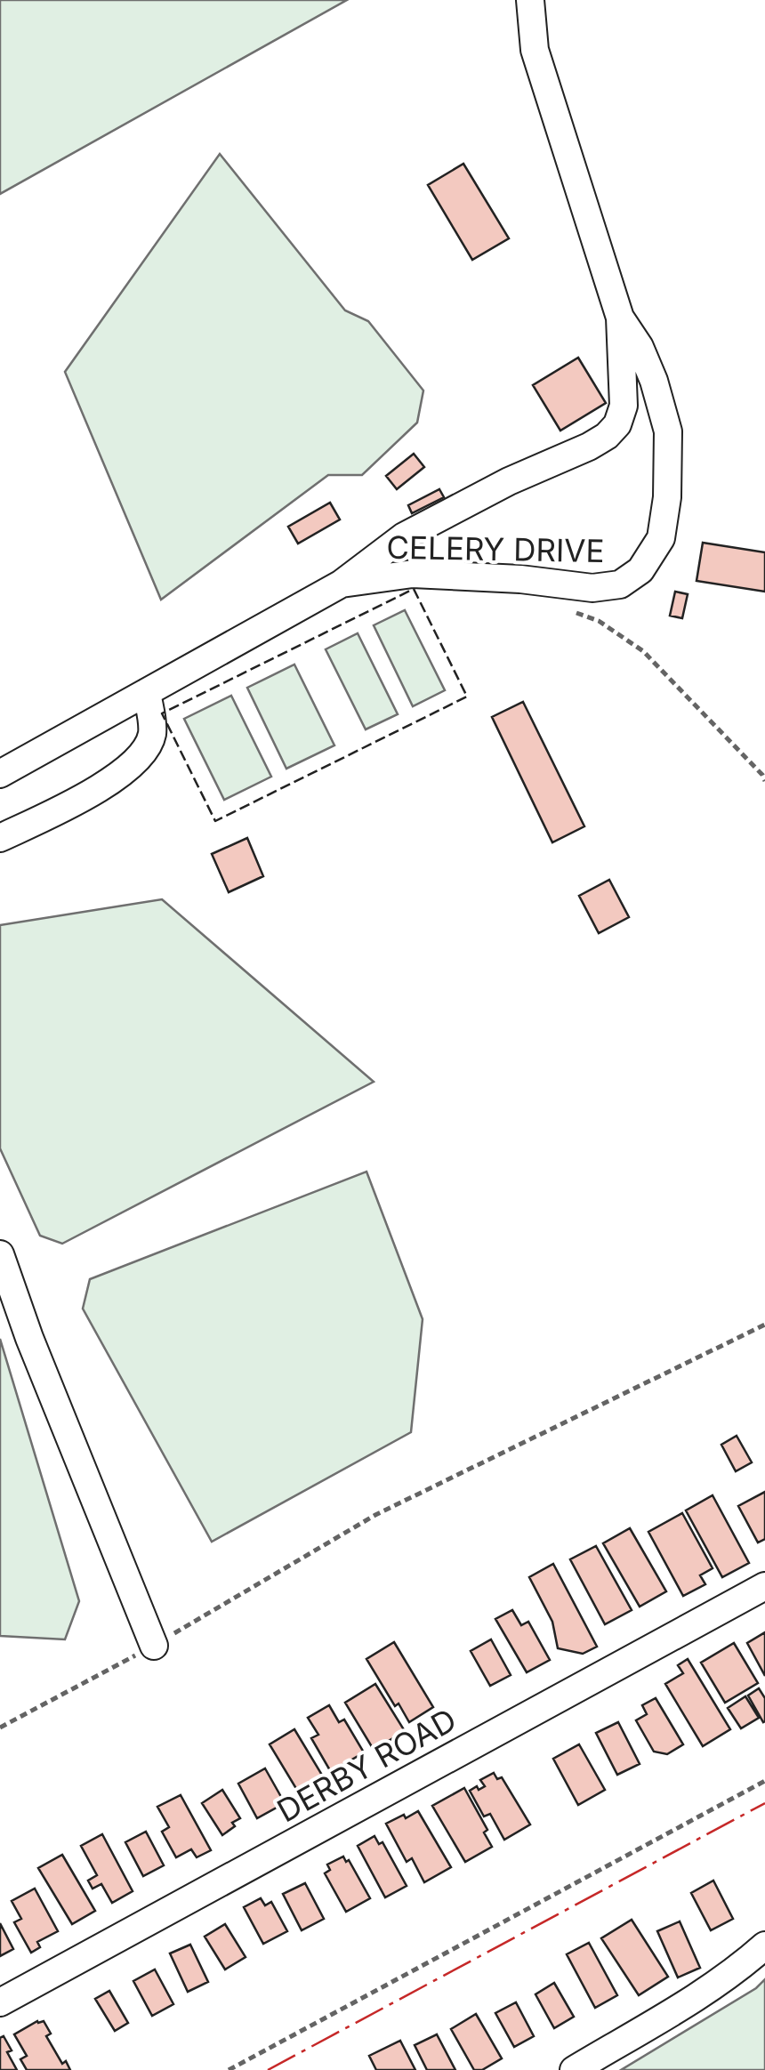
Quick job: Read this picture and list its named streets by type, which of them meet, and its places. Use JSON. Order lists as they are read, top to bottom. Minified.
{"streets":{"street":["CELERY DRIVE","DERBY ROAD"]}}
